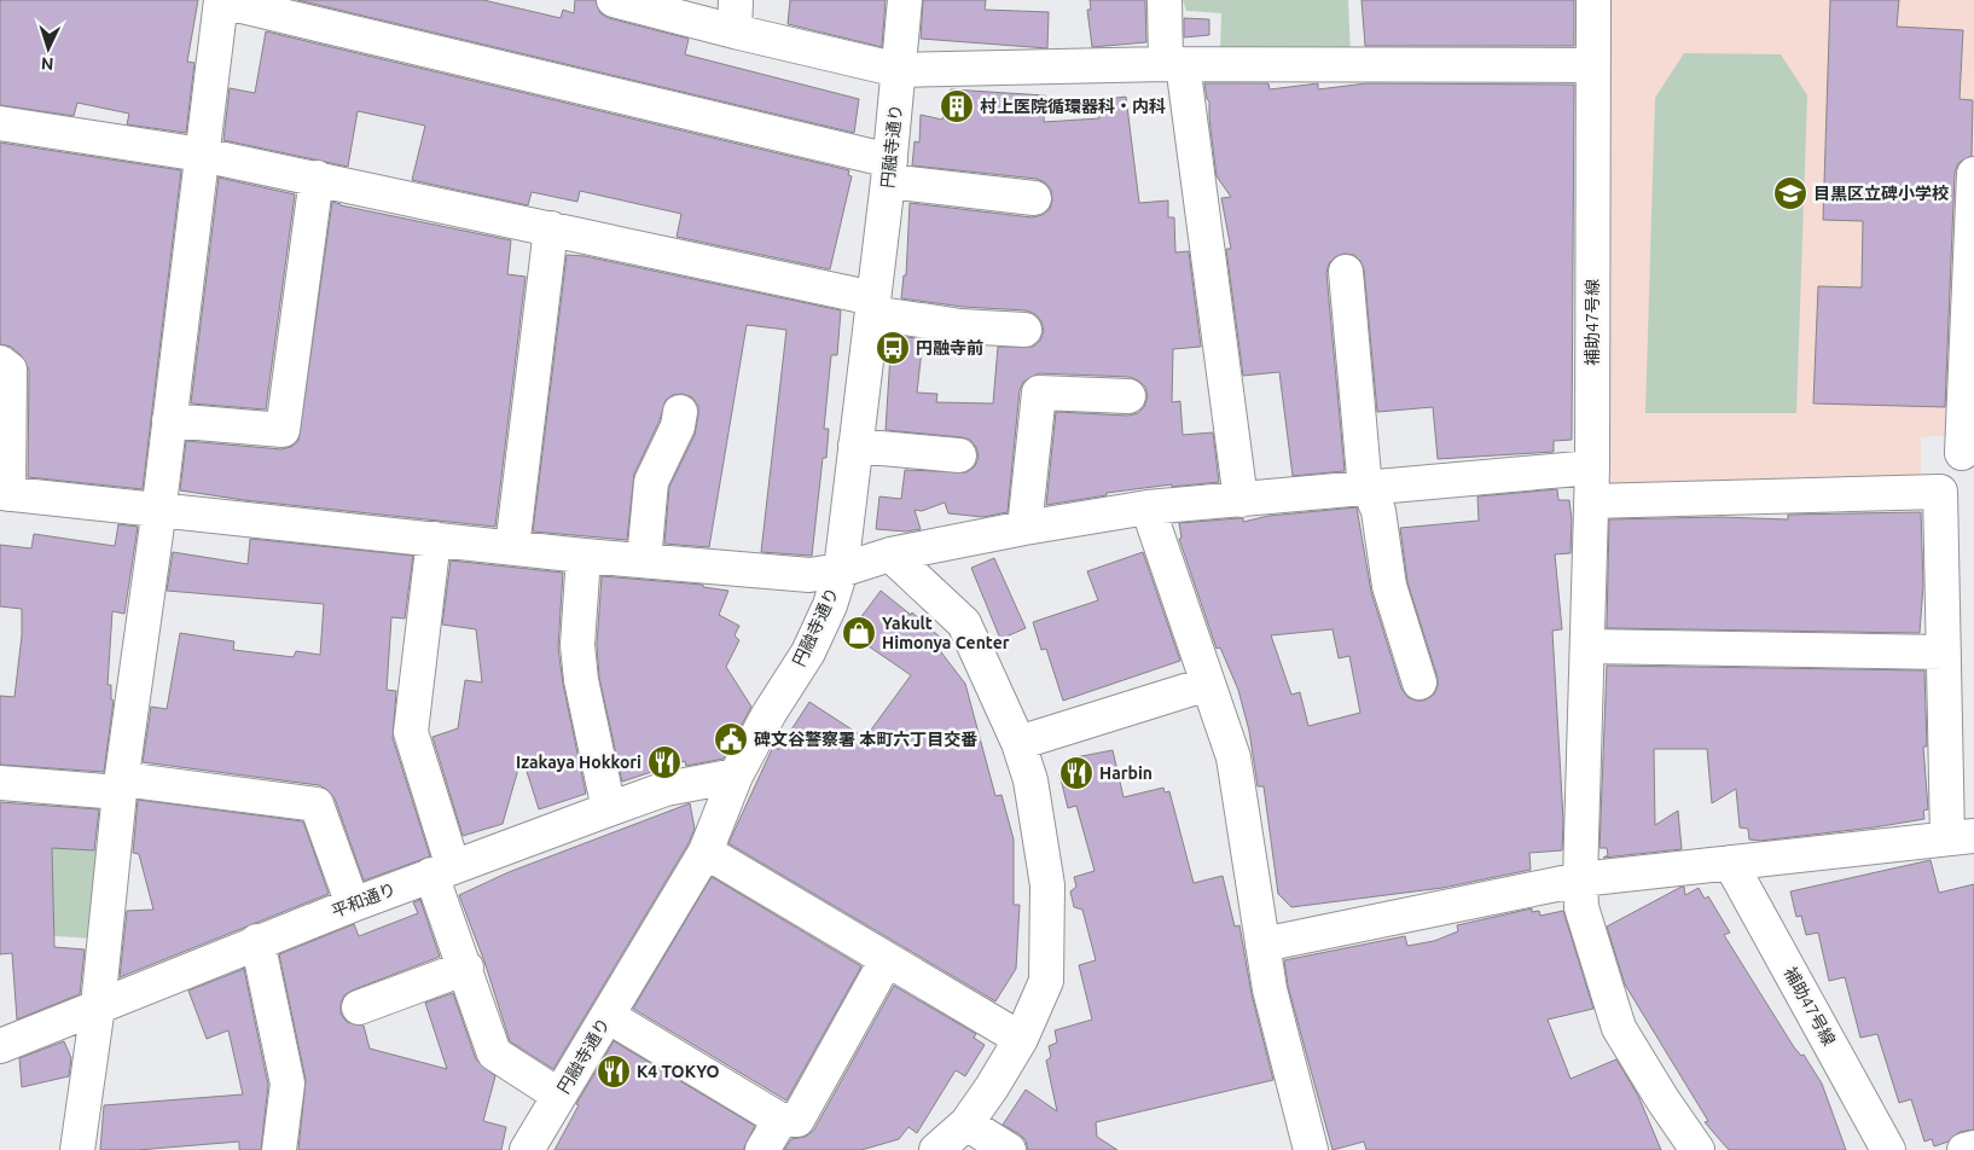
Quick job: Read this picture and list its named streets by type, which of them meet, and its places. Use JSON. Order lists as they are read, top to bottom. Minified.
{"streets":{"street":["円融寺通り","補助47号線","平和通り"]},"crossings":[["円融寺通り","平和通り"]],"places":{"building":["村上医院循環器科・内科"],"school or university":["目黒区立碑小学校"],"bus stop":["円融寺前"],"shop":["Yakult Himonya Center"],"public building":["碑文谷警察署 本町六丁目交番"],"restaurant":["Izakaya Hokkori","Harbin","K4 TOKYO"]},"north":"bottom"}
